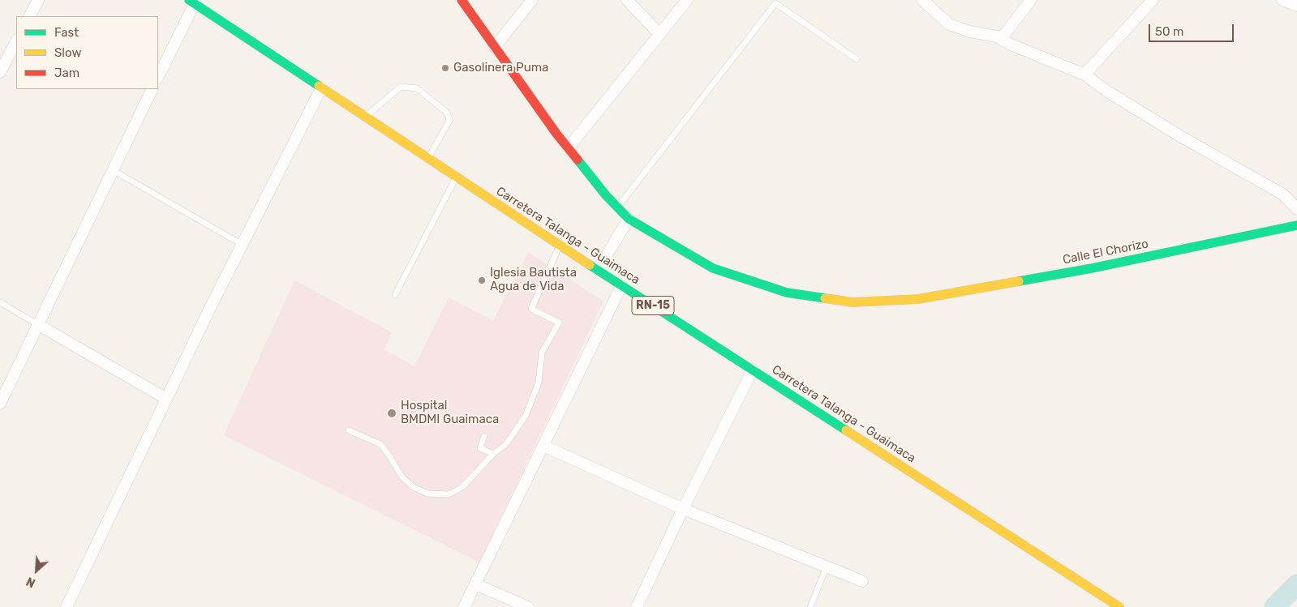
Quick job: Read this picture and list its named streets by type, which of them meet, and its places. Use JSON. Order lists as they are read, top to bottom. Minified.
{"streets":{"main road":["Carretera Talanga - Guaimaca","Calle El Chorizo","RN-15"]},"places":["Gasolinera Puma","Iglesia Bautista Agua de Vida","Hospital BMDMI Guaimaca"],"legend":["Fast","Slow","Jam"],"scale_bar":"50 m","north":"bottom left"}
